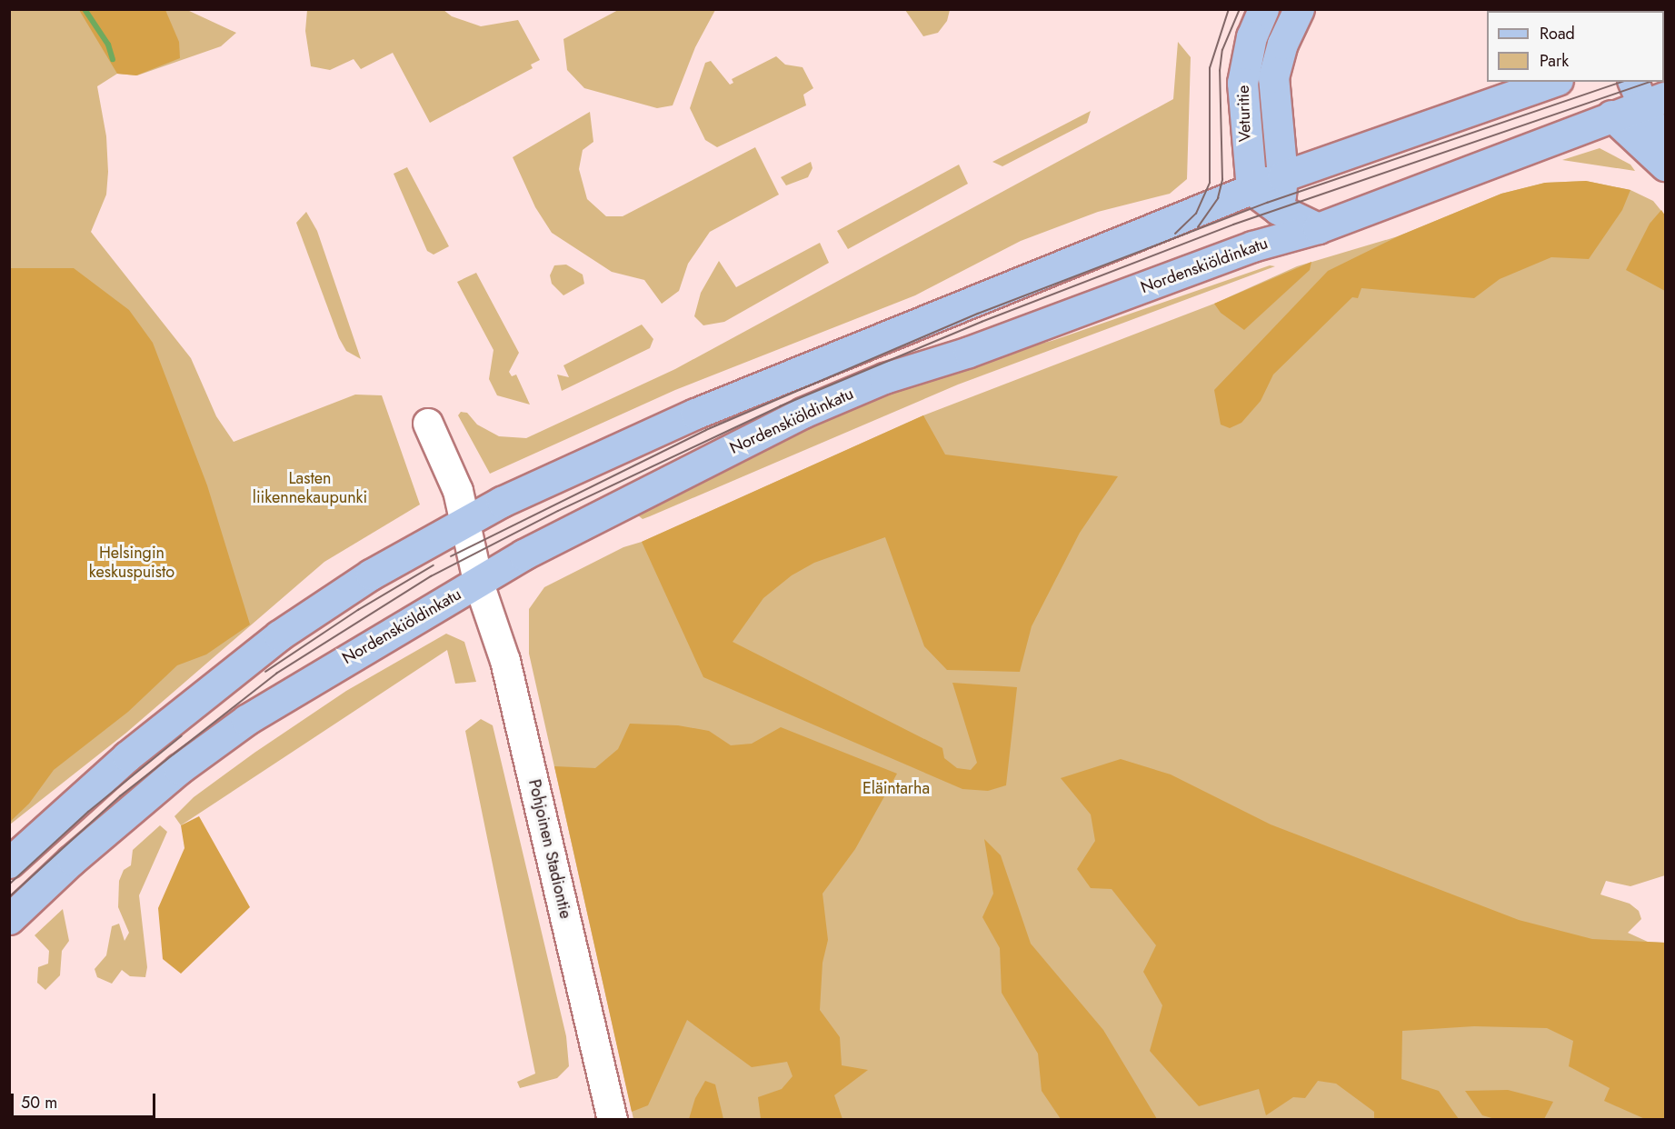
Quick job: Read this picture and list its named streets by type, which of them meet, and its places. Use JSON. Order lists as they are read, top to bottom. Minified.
{"streets":{"main road":["Veturitie","Nordenskiöldinkatu"],"street":["Pohjoinen Stadiontie"]},"crossings":[["Veturitie","Nordenskiöldinkatu"],["Nordenskiöldinkatu","Pohjoinen Stadiontie"]],"parks":["Lasten liikennekaupunki","Helsingin keskuspuisto","Eläintarha"],"legend":["Road","Park"],"scale_bar":"50 m"}
